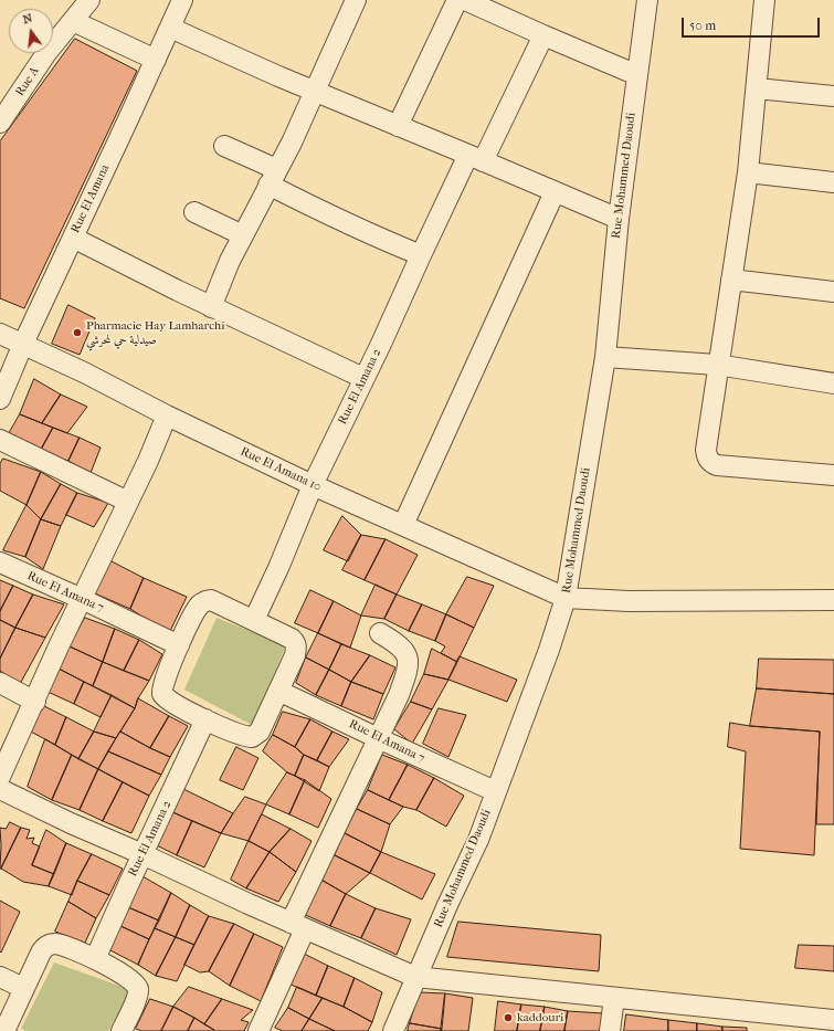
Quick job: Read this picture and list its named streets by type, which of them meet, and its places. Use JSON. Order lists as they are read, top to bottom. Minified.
{"streets":{"street":["Rue A","Rue Mohammed Daoudi","Rue El Amana","Rue El Amana 2","Rue El Amana 10","Rue El Amana 7"]},"crossings":[["Rue Mohammed Daoudi","Rue El Amana 10"],["Rue Mohammed Daoudi","Rue El Amana 7"],["Rue El Amana","Rue El Amana 10"],["Rue El Amana 2","Rue El Amana 10"],["Rue El Amana 2","Rue El Amana 7"]],"places":["Pharmacie Hay Lamharchi صيدلية حي لمحرشي","kaddouri"],"scale_bar":"50 m","north":"top"}
